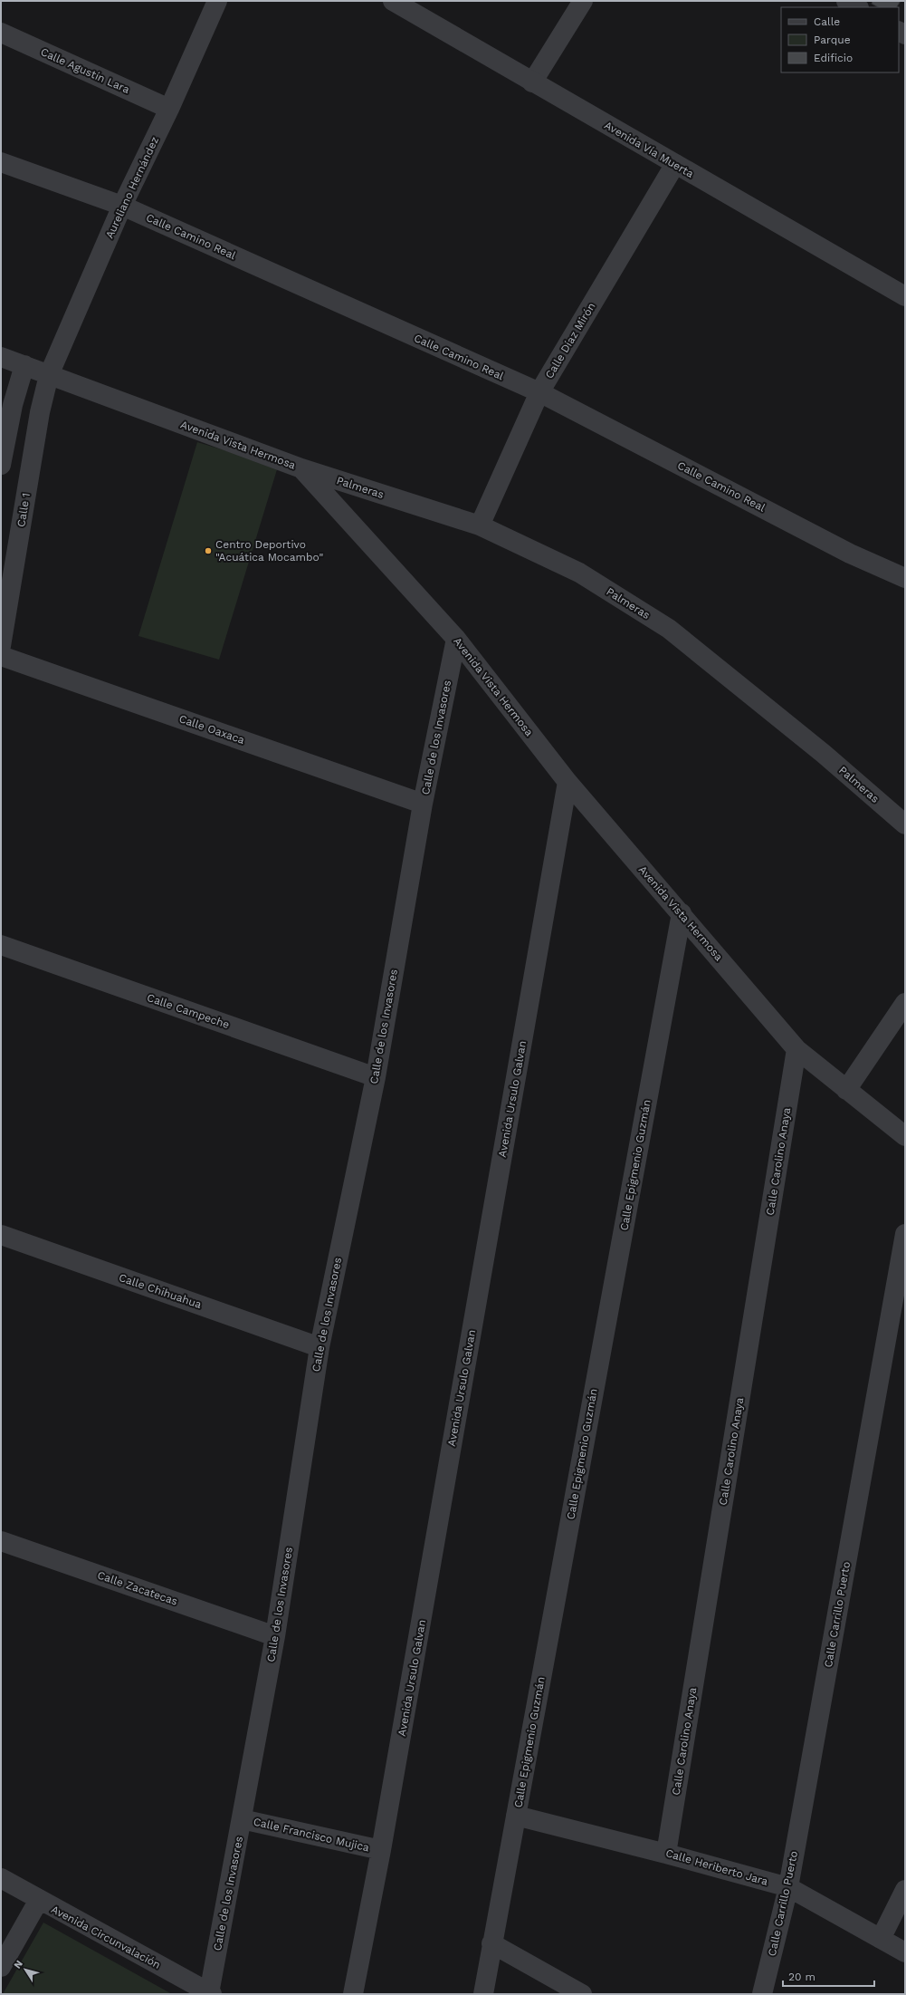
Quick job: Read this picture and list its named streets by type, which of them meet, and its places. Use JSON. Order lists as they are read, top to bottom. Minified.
{"streets":{"street":["Calle Agustín Lara","Avenida Vía Muerta","Aureliano Hernández","Calle Camino Real","Calle Díaz Mirón","Avenida Vista Hermosa","Palmeras","Calle 1","Calle Oaxaca","Calle de los Invasores","Calle Campeche","Avenida Ursulo Galvan","Calle Carolino Anaya","Calle Epigmenio Guzmán","Calle Chihuahua","Calle Zacatecas","Calle Carrillo Puerto","Calle Francisco Mujica","Calle Heriberto Jara","Avenida Circunvalación"]},"crossings":[["Calle Agustín Lara","Aureliano Hernández"],["Avenida Vía Muerta","Calle Díaz Mirón"],["Aureliano Hernández","Calle Camino Real"],["Aureliano Hernández","Avenida Vista Hermosa"],["Aureliano Hernández","Calle 1"],["Calle Camino Real","Calle Díaz Mirón"],["Calle Díaz Mirón","Palmeras"],["Avenida Vista Hermosa","Palmeras"],["Avenida Vista Hermosa","Calle 1"],["Avenida Vista Hermosa","Calle de los Invasores"],["Avenida Vista Hermosa","Avenida Ursulo Galvan"],["Avenida Vista Hermosa","Calle Carolino Anaya"],["Avenida Vista Hermosa","Calle Epigmenio Guzmán"],["Calle Oaxaca","Calle de los Invasores"],["Calle de los Invasores","Calle Campeche"],["Calle de los Invasores","Calle Chihuahua"],["Calle de los Invasores","Calle Zacatecas"],["Calle de los Invasores","Calle Francisco Mujica"],["Calle de los Invasores","Avenida Circunvalación"],["Avenida Ursulo Galvan","Calle Francisco Mujica"],["Calle Carolino Anaya","Calle Heriberto Jara"],["Calle Epigmenio Guzmán","Calle Heriberto Jara"],["Calle Carrillo Puerto","Calle Heriberto Jara"]],"places":["Centro Deportivo \"Acuática Mocambo\""],"legend":["Calle","Parque","Edificio"],"scale_bar":"20 m","north":"top left"}
